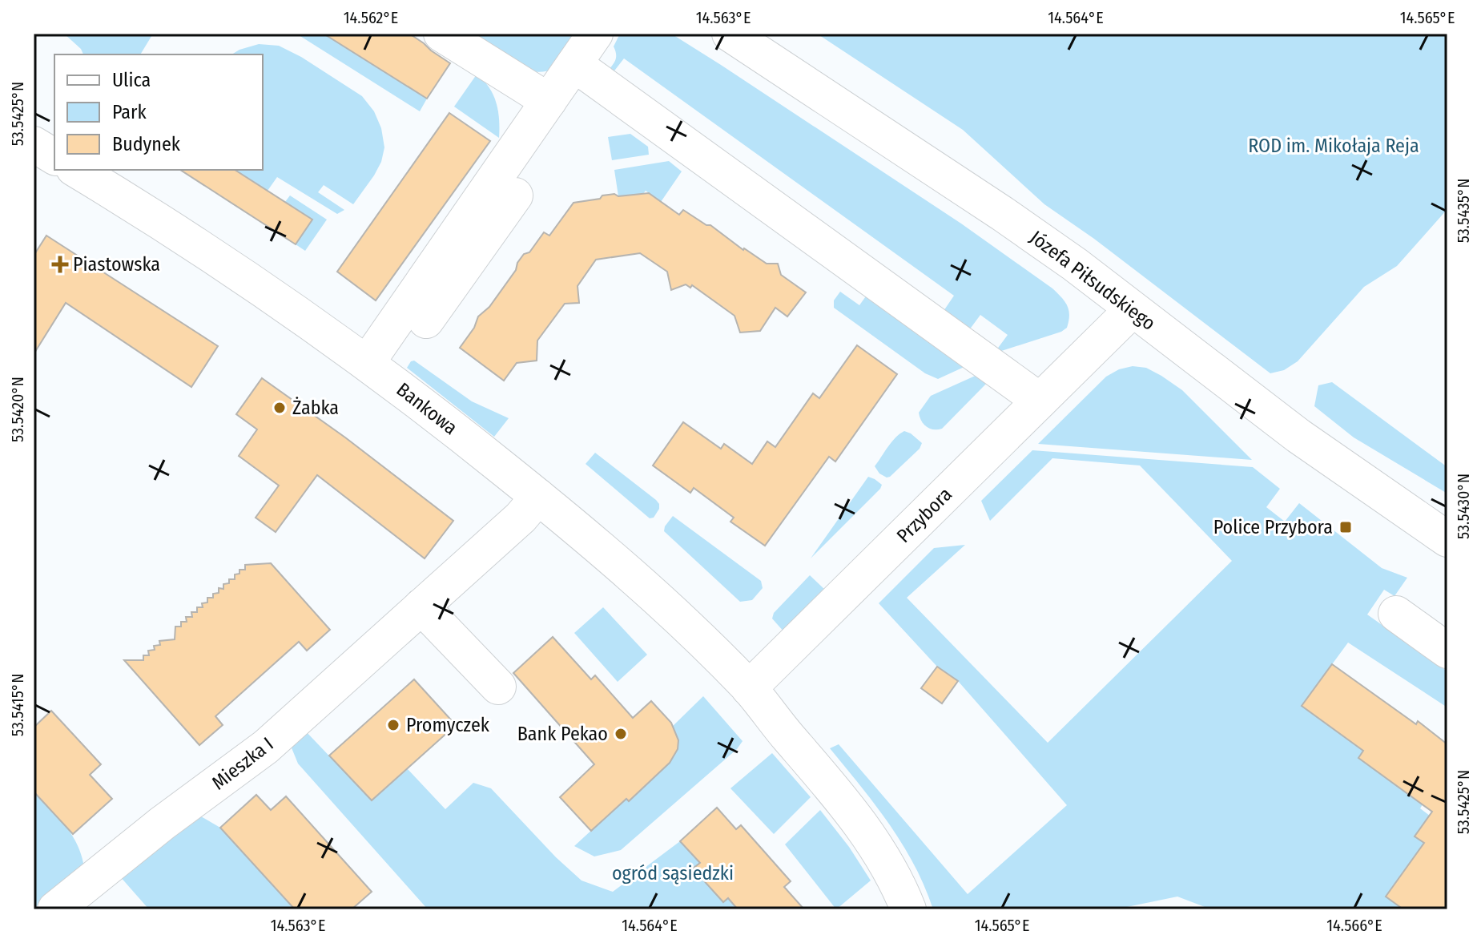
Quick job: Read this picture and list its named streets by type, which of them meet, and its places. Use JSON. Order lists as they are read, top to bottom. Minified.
{"streets":{"street":["Józefa Piłsudskiego","Bankowa","Przybora","Mieszka I"]},"crossings":[["Józefa Piłsudskiego","Przybora"],["Bankowa","Przybora"],["Bankowa","Mieszka I"]],"parks":["ROD im. Mikołaja Reja","ogród sąsiedzki"],"places":{"health":["Piastowska"],"other":["Żabka","Promyczek","Bank Pekao"],"transit":["Police Przybora"]},"legend":["Ulica","Park","Budynek"],"coordinates":["14.562°E","14.563°E","14.564°E","14.565°E","53.5425°N","53.5435°N","53.5420°N","53.5430°N","53.5415°N","14.566°E"]}
